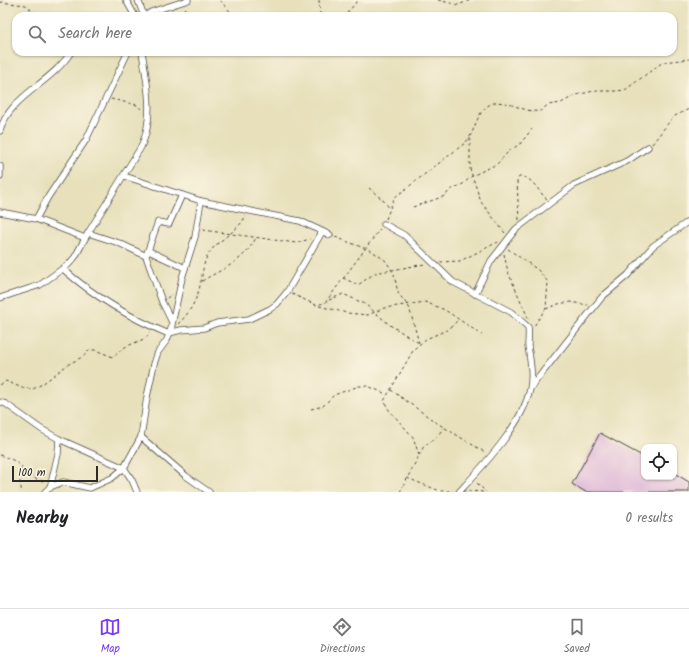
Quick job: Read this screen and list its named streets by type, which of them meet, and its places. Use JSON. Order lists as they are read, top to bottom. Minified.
{"scale_bar":"100 m","page":{"search":"Search here","scale":"100 m","heading":["Nearby","0 results"],"nav":["Map","Directions","Saved"]}}
